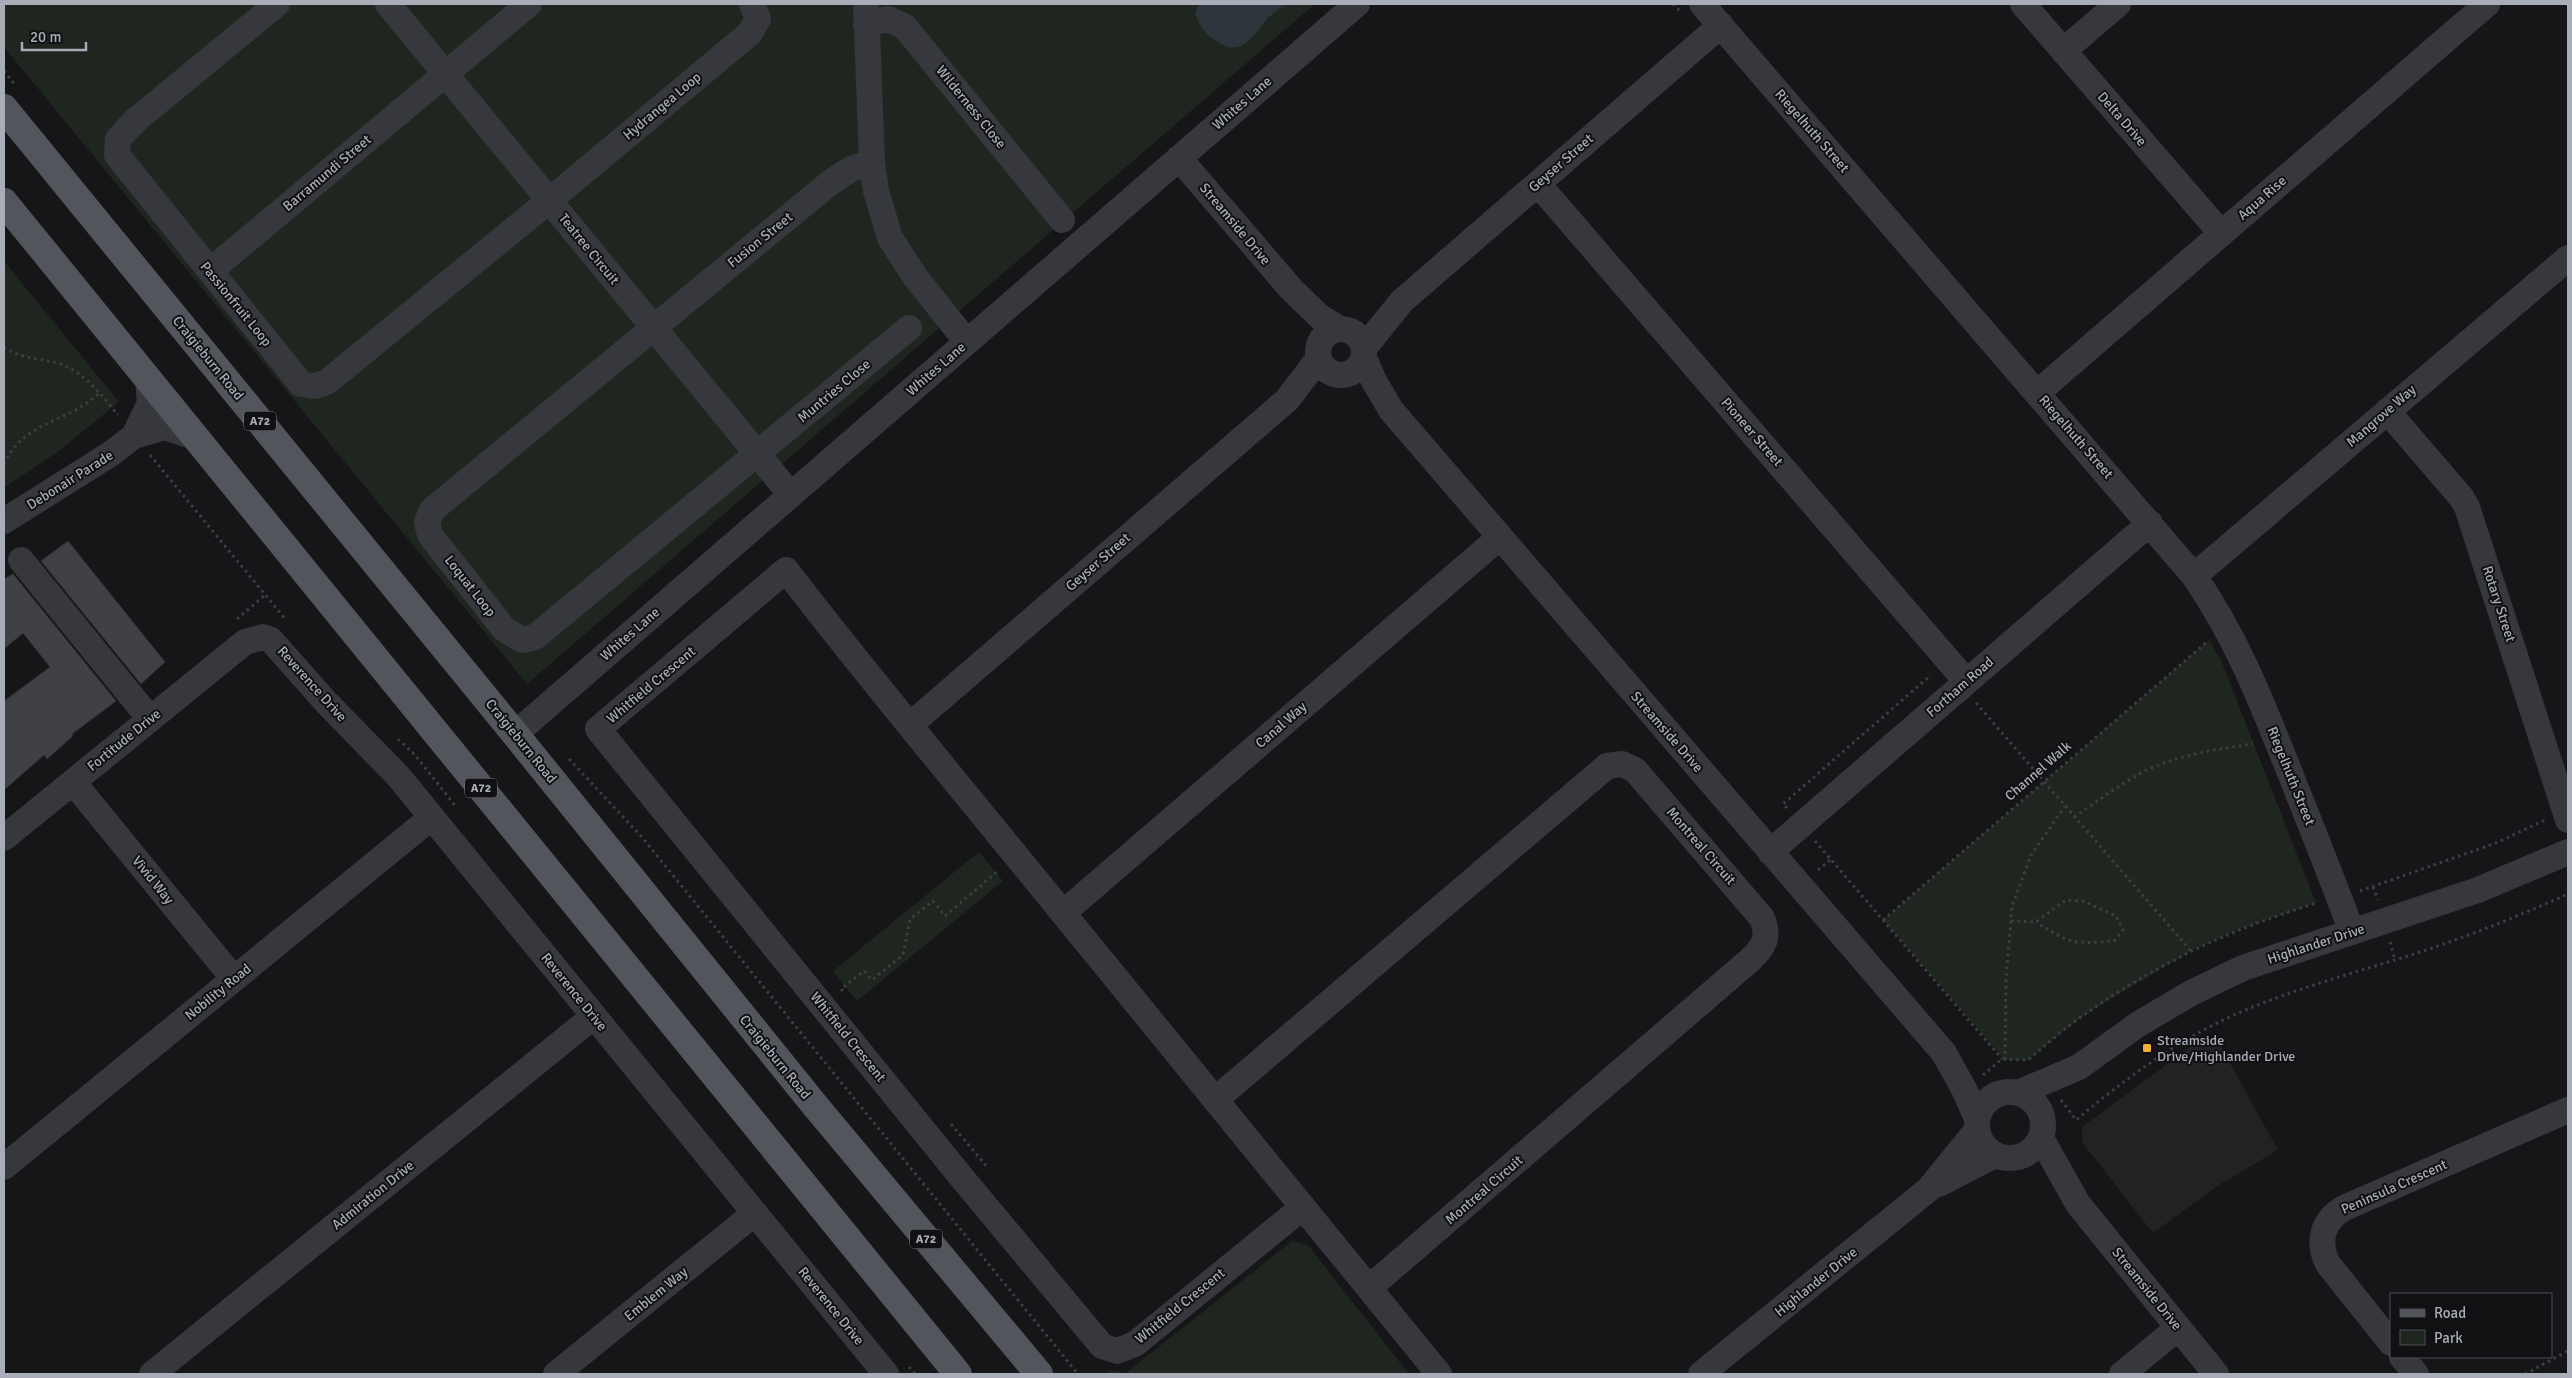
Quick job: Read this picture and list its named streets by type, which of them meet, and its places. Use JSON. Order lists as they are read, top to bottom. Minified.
{"streets":{"main road":["Craigieburn Road","A72"],"street":["Whites Lane","Hydrangea Loop","Wilderness Close","Delta Drive","Riegelhuth Street","Geyser Street","Barramundi Street","Aqua Rise","Streamside Drive","Fusion Street","Teatree Circuit","Passionfruit Loop","Muntries Close","Mangrove Way","Pioneer Street","Debonair Parade","Loquat Loop","Rotary Street","Reverence Drive","Whitfield Crescent","Fortham Road","Canal Way","Fortitude Drive","Montreal Circuit","Vivid Way","Highlander Drive","Nobility Road","Peninsula Crescent","Admiration Drive","Emblem Way"],"path":["Channel Walk"]},"crossings":[["Whites Lane","Streamside Drive"],["Whites Lane","Teatree Circuit"],["Whites Lane","Craigieburn Road"],["Hydrangea Loop","Teatree Circuit"],["Hydrangea Loop","Passionfruit Loop"],["Delta Drive","Aqua Rise"],["Riegelhuth Street","Geyser Street"],["Riegelhuth Street","Aqua Rise"],["Riegelhuth Street","Mangrove Way"],["Riegelhuth Street","Fortham Road"],["Riegelhuth Street","Highlander Drive"],["Geyser Street","Streamside Drive"],["Geyser Street","Pioneer Street"],["Geyser Street","Whitfield Crescent"],["Barramundi Street","Teatree Circuit"],["Barramundi Street","Passionfruit Loop"],["Streamside Drive","Fortham Road"],["Streamside Drive","Canal Way"],["Streamside Drive","Highlander Drive"],["Fusion Street","Teatree Circuit"],["Fusion Street","Loquat Loop"],["Teatree Circuit","Passionfruit Loop"],["Teatree Circuit","Muntries Close"],["Teatree Circuit","Loquat Loop"],["Muntries Close","Loquat Loop"],["Mangrove Way","Rotary Street"],["Pioneer Street","Fortham Road"],["Reverence Drive","Fortitude Drive"],["Reverence Drive","Nobility Road"],["Reverence Drive","Admiration Drive"],["Reverence Drive","Emblem Way"],["Whitfield Crescent","Canal Way"],["Whitfield Crescent","Montreal Circuit"],["Fortitude Drive","Vivid Way"],["Vivid Way","Nobility Road"]],"places":{"transit":["Streamside Drive/Highlander Drive"]},"legend":["Road","Park"],"scale_bar":"20 m"}
